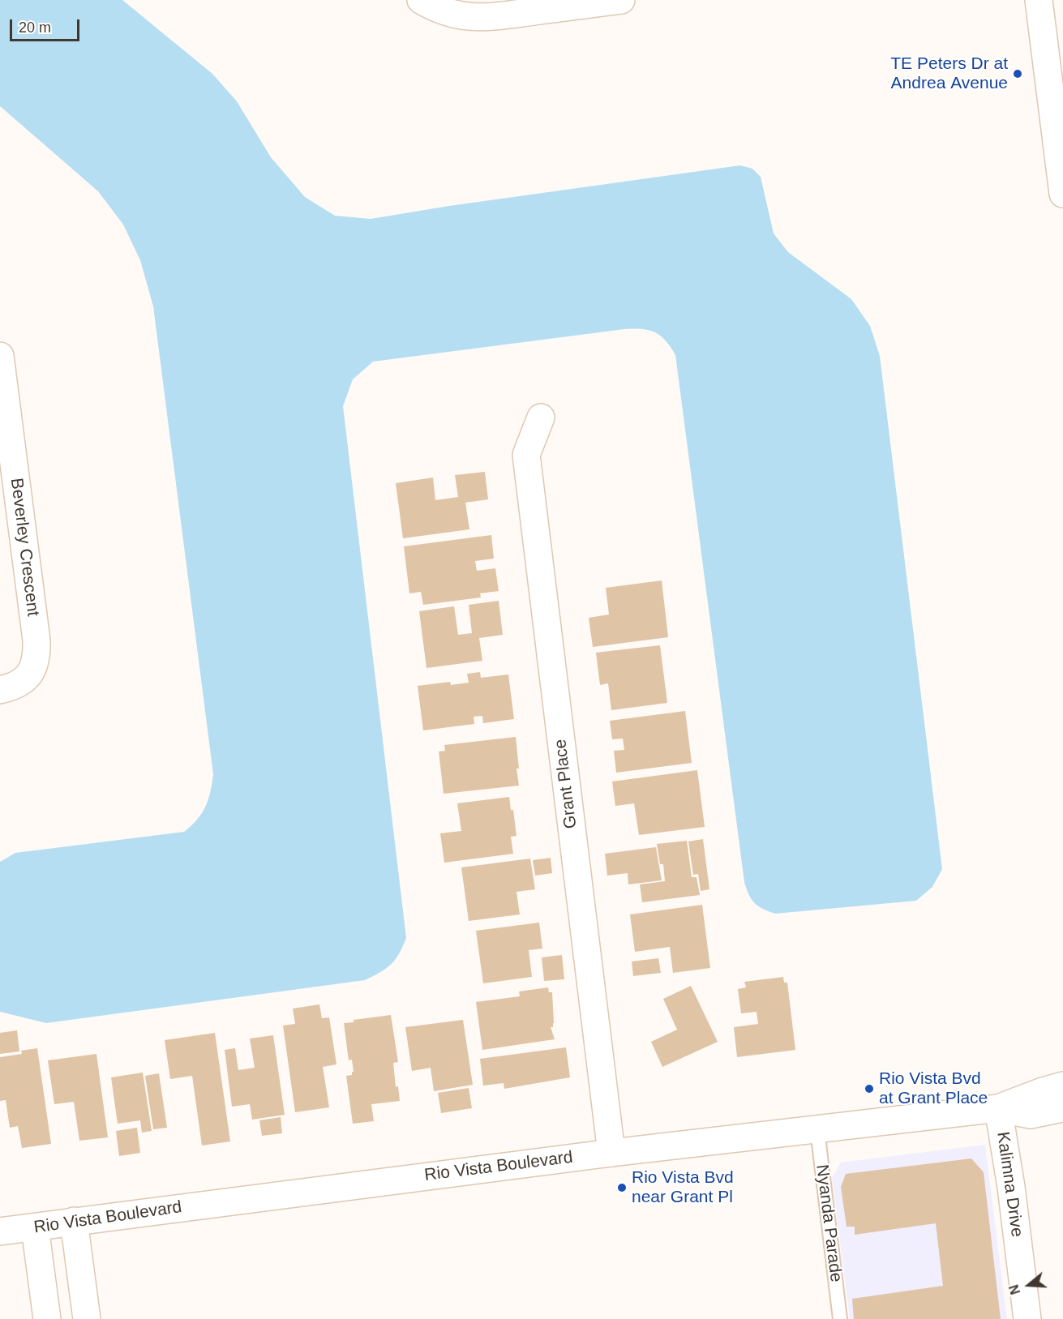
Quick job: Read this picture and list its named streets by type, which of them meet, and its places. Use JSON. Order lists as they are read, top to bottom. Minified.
{"streets":{"street":["Beverley Crescent","Grant Place","Rio Vista Boulevard","Kalimna Drive"],"lane":["Nyanda Parade"]},"crossings":[["Grant Place","Rio Vista Boulevard"],["Rio Vista Boulevard","Kalimna Drive"],["Rio Vista Boulevard","Nyanda Parade"]],"places":["TE Peters Dr at Andrea Avenue","Rio Vista Bvd at Grant Place","Rio Vista Bvd near Grant Pl"],"scale_bar":"20 m","north":"left"}
